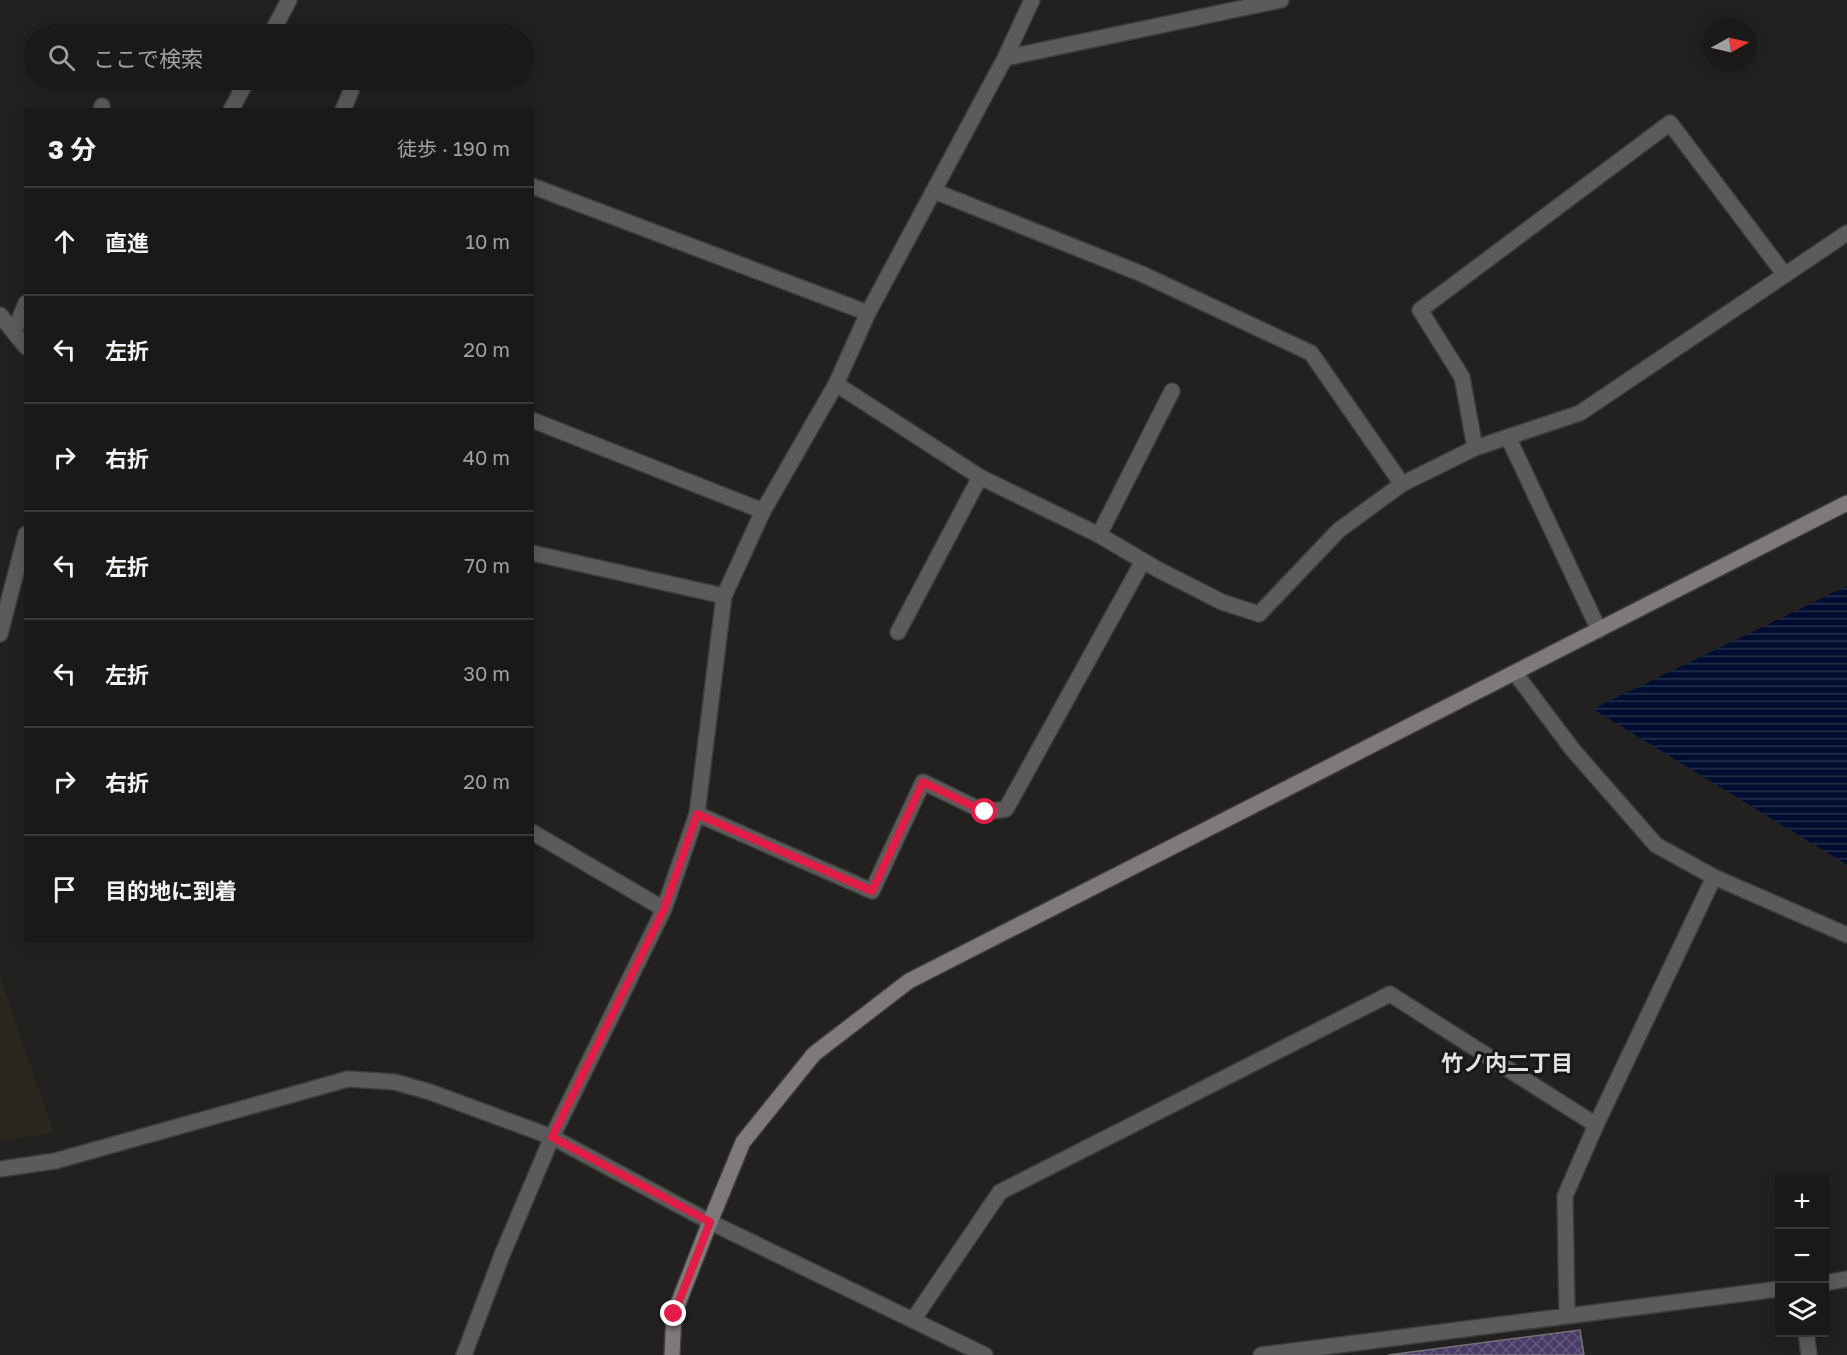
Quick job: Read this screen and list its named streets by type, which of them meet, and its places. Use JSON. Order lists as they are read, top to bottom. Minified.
{"districts":["竹ノ内二丁目"],"north":"right","page":{"search":"ここで検索","heading":["3 分","徒歩 · 190 m"],"list":[["直進","10 m"],["左折","20 m"],["右折","40 m"],["左折","70 m"],["左折","30 m"],["右折","20 m"],"目的地に到着"],"map_buttons":["+","−"]}}
